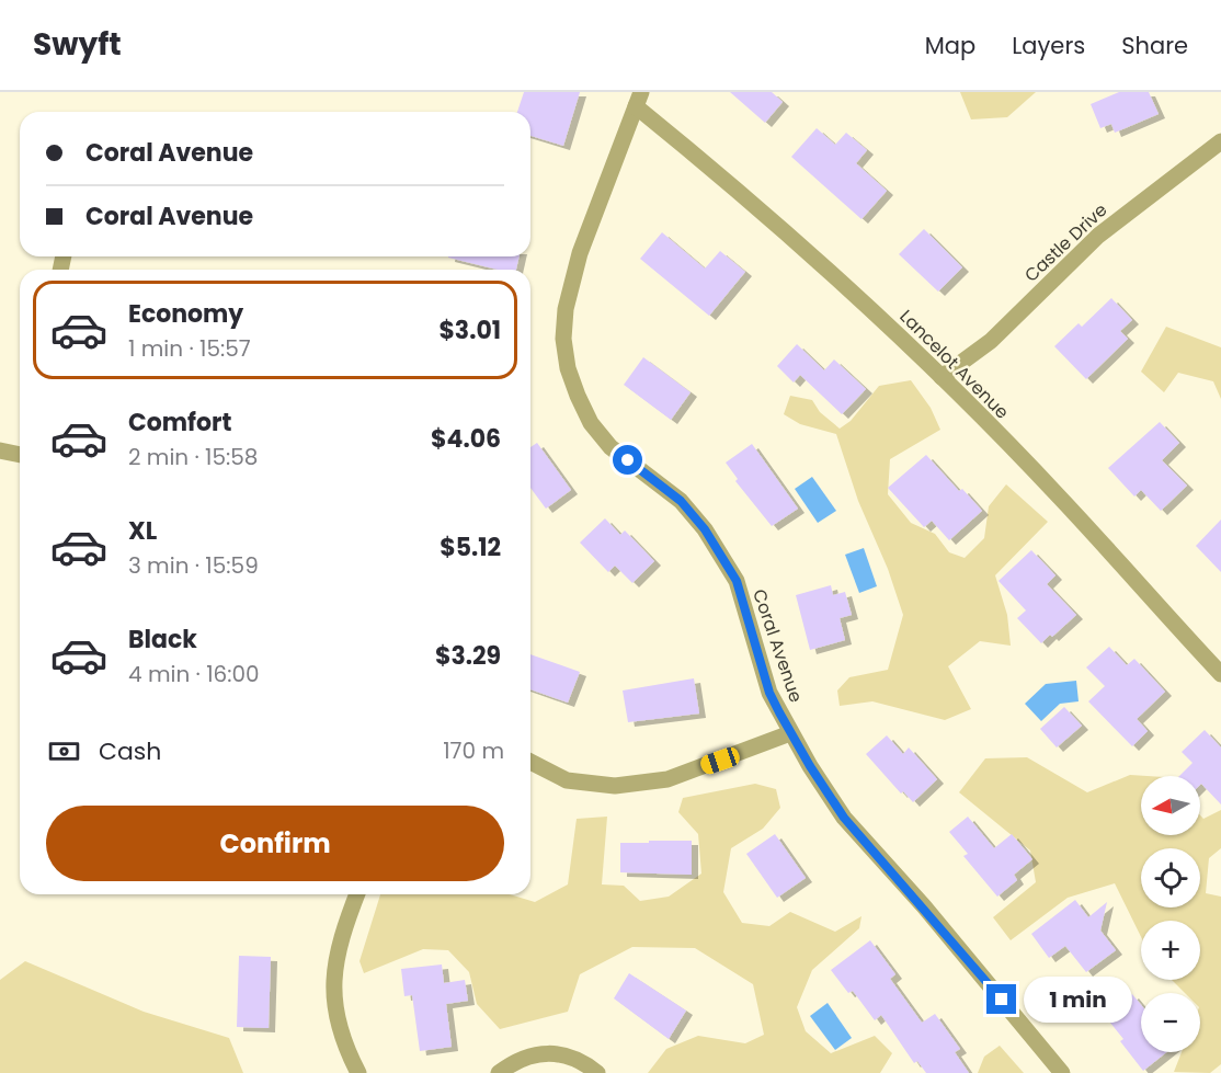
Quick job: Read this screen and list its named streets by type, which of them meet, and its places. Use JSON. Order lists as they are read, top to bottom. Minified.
{"streets":{"street":["Castle Drive","Lancelot Avenue","Coral Avenue"]},"crossings":[["Castle Drive","Lancelot Avenue"],["Lancelot Avenue","Coral Avenue"]],"north":"left","page":{"header":"Swyft","nav":["Map","Layers","Share"],"banner":["Coral Avenue","Coral Avenue"],"list":[{"name":"Economy","note":"1 min · 15:57","value":"$3.01"},{"name":"Comfort","note":"2 min · 15:58","value":"$4.06"},{"name":"XL","note":"3 min · 15:59","value":"$5.12"},{"name":"Black","note":"4 min · 16:00","value":"$3.29"}],"pay":["Cash","170 m"],"map_buttons":["+","−"],"buttons":"Confirm","bubble":"1 min"}}
